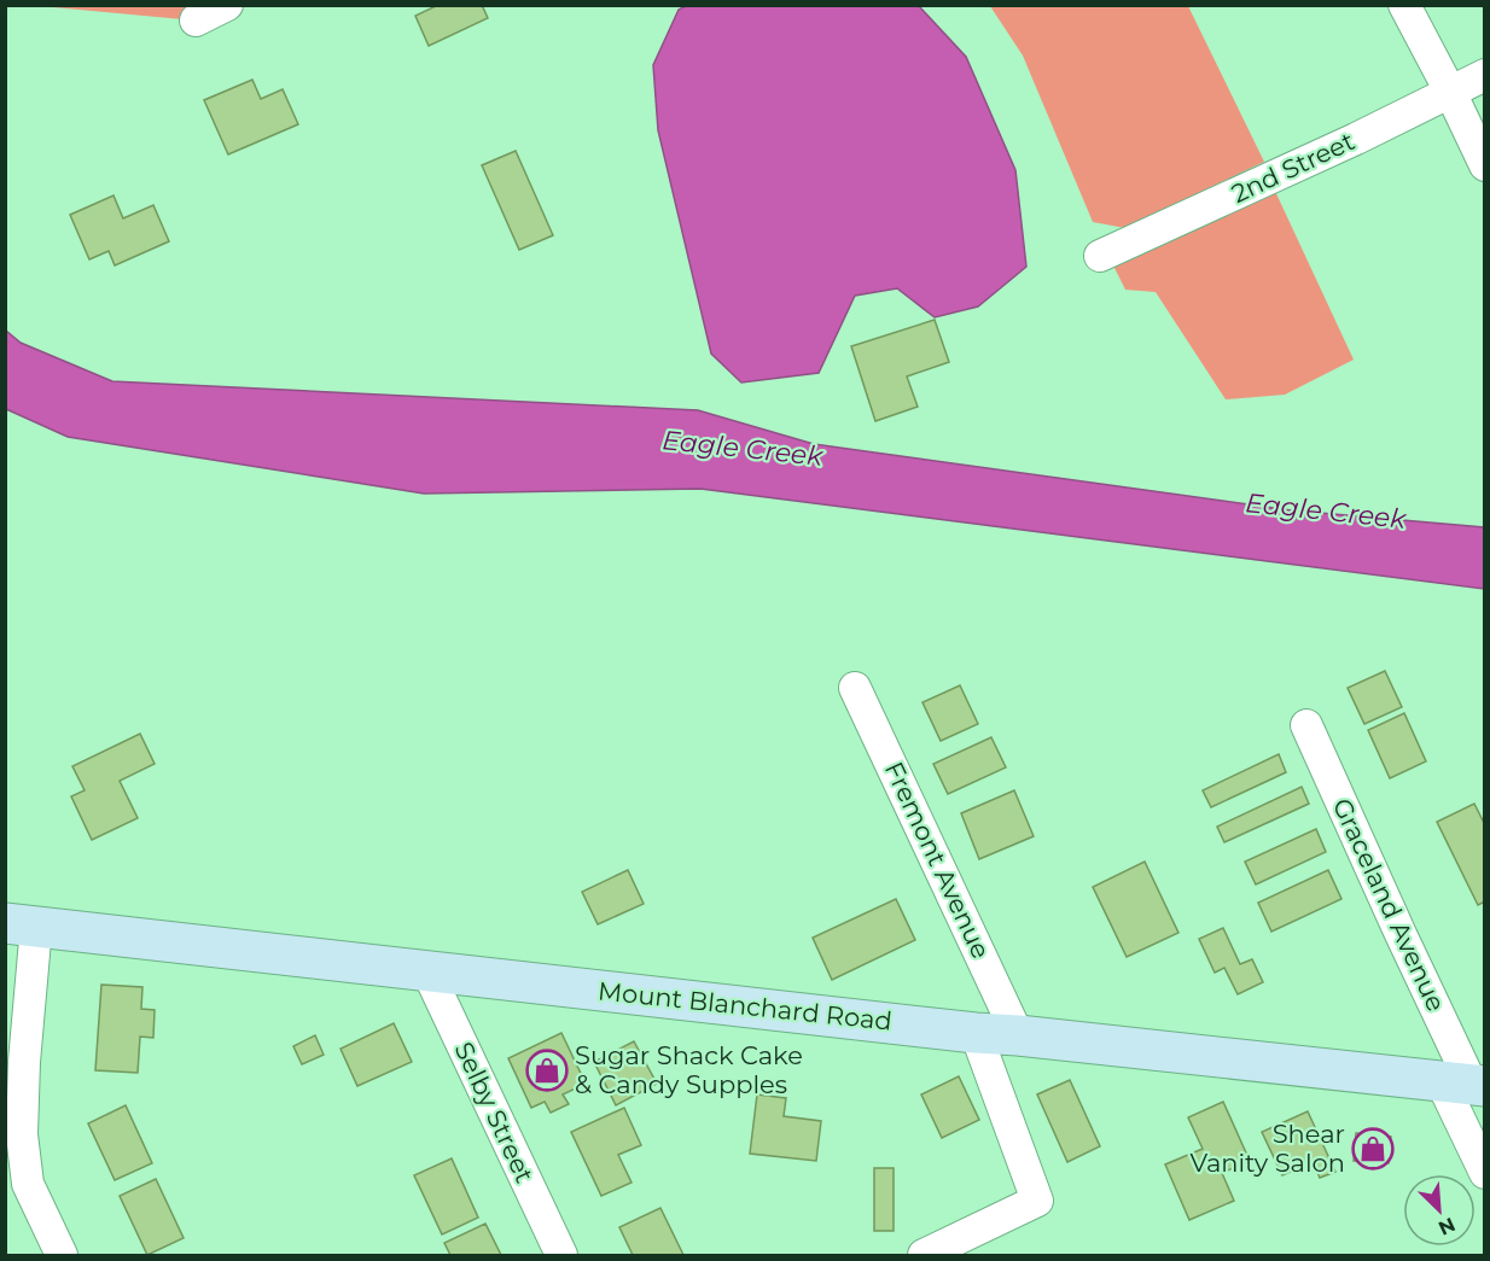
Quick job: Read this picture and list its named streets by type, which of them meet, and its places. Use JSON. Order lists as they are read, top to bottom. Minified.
{"streets":{"main road":["Mount Blanchard Road"],"street":["2nd Street","Fremont Avenue","Graceland Avenue","Selby Street"]},"crossings":[["Fremont Avenue","Mount Blanchard Road"],["Graceland Avenue","Mount Blanchard Road"],["Mount Blanchard Road","Selby Street"]],"water":["Eagle Creek"],"places":{"shop":["Sugar Shack Cake & Candy Supples","Shear Vanity Salon"]},"north":"bottom right"}
